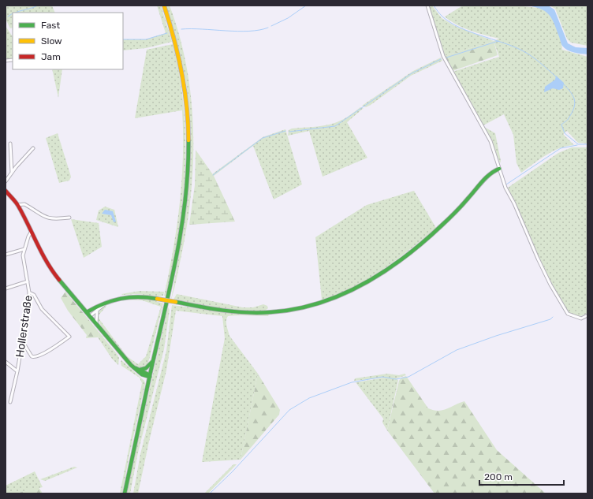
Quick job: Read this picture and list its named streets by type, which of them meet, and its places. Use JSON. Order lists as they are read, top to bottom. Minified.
{"streets":{"street":["Hollerstraße"]},"legend":["Fast","Slow","Jam"],"scale_bar":"200 m"}
